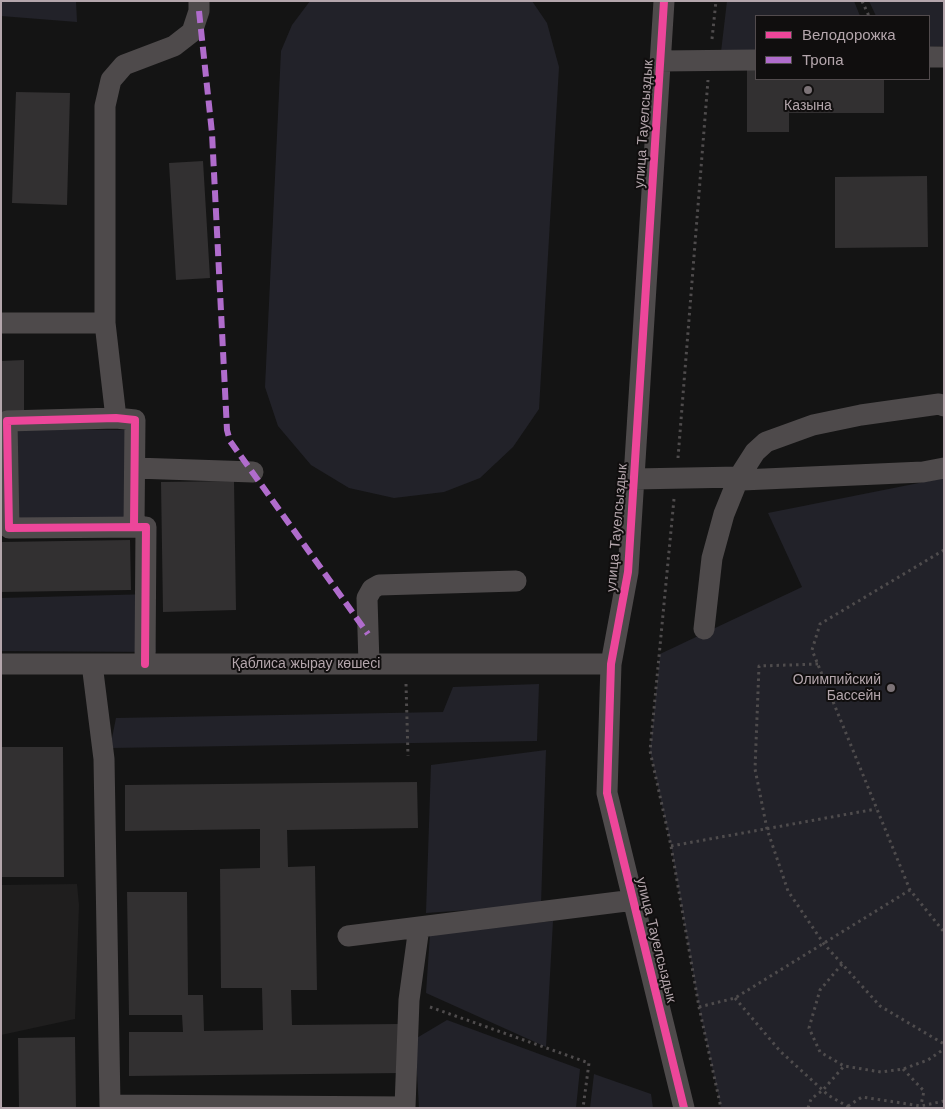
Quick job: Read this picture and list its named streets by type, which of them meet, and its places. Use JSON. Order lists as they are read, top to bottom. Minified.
{"streets":{"street":["улица Тауелсыздык","Қаблиса жырау көшесі"]},"crossings":[["улица Тауелсыздык","Қаблиса жырау көшесі"]],"places":["Казына","Олимпийский Бассейн"],"legend":["Велодорожка","Тропа"]}
